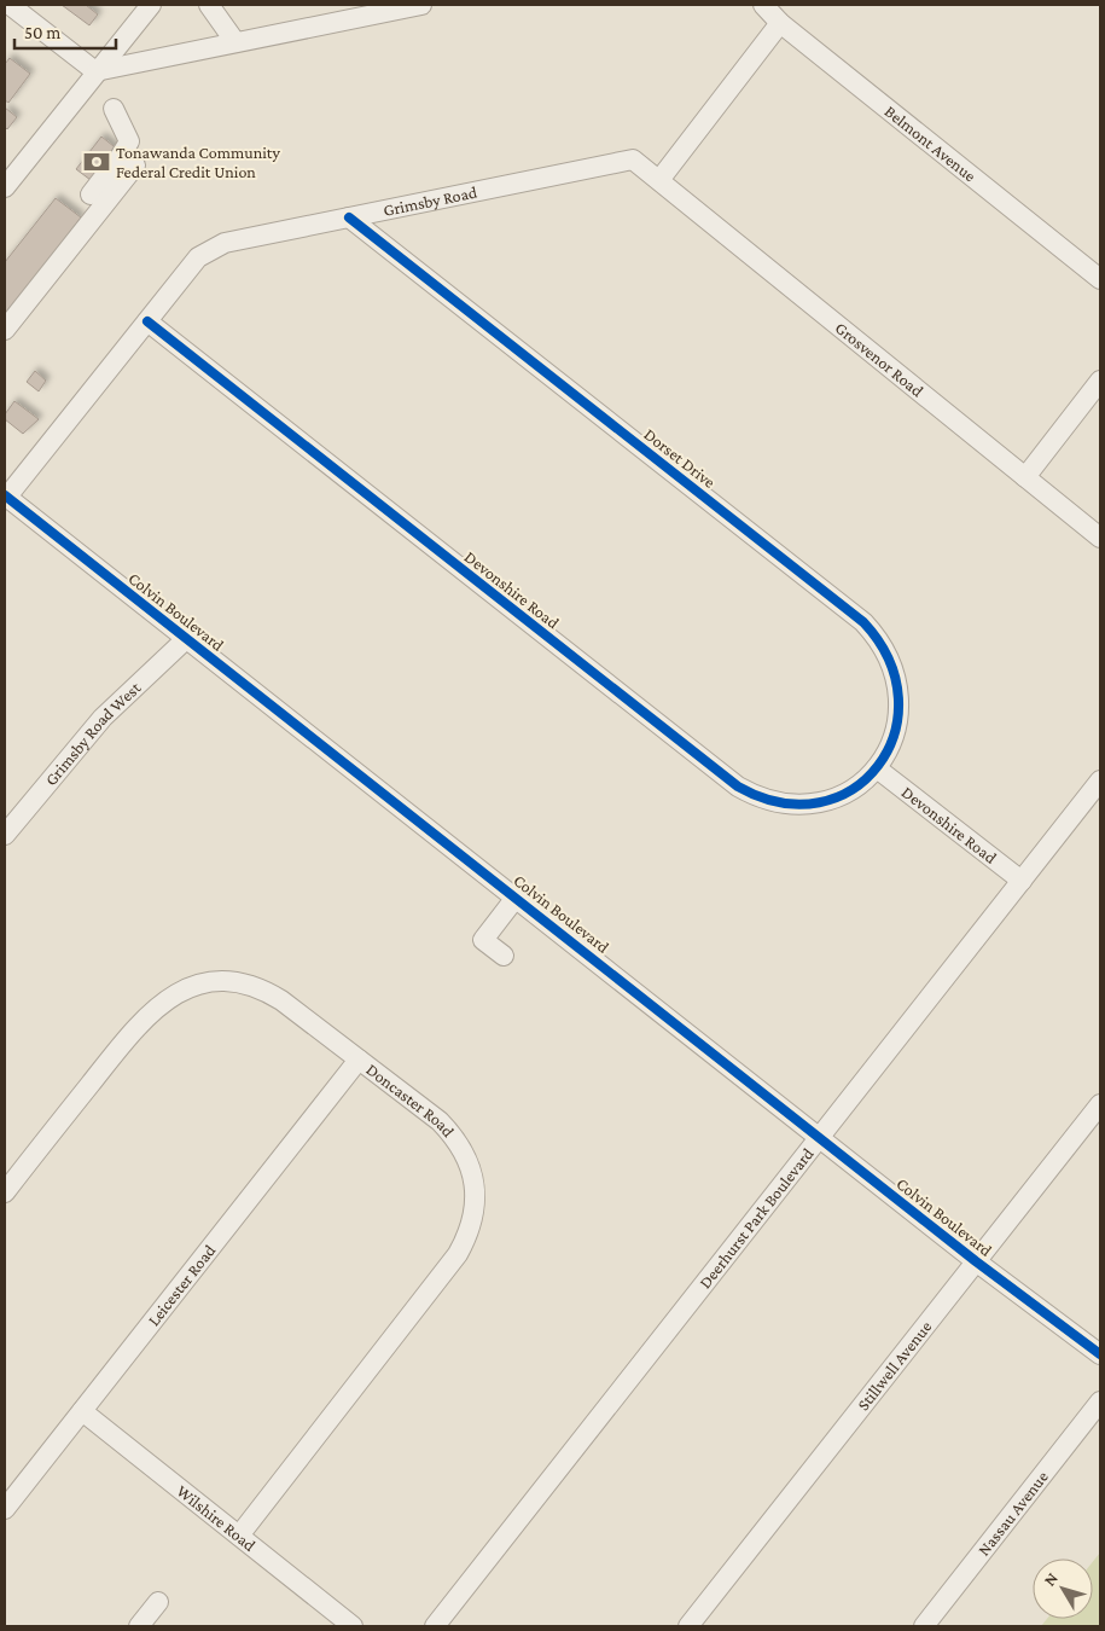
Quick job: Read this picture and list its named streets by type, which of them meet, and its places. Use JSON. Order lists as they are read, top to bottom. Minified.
{"streets":{"street":["Belmont Avenue","Grimsby Road","Grosvenor Road","Dorset Drive","Devonshire Road","Colvin Boulevard","Grimsby Road West","Doncaster Road","Deerhurst Park Boulevard","Leicester Road","Stillwell Avenue","Nassau Avenue","Wilshire Road"]},"crossings":[["Grimsby Road","Grosvenor Road"],["Grimsby Road","Dorset Drive"],["Grimsby Road","Devonshire Road"],["Grimsby Road","Colvin Boulevard"],["Dorset Drive","Devonshire Road"],["Devonshire Road","Deerhurst Park Boulevard"],["Colvin Boulevard","Grimsby Road West"],["Colvin Boulevard","Deerhurst Park Boulevard"],["Colvin Boulevard","Stillwell Avenue"],["Doncaster Road","Leicester Road"],["Doncaster Road","Wilshire Road"],["Leicester Road","Wilshire Road"]],"places":{"bank":["Tonawanda Community Federal Credit Union"]},"scale_bar":"50 m","north":"top left"}
